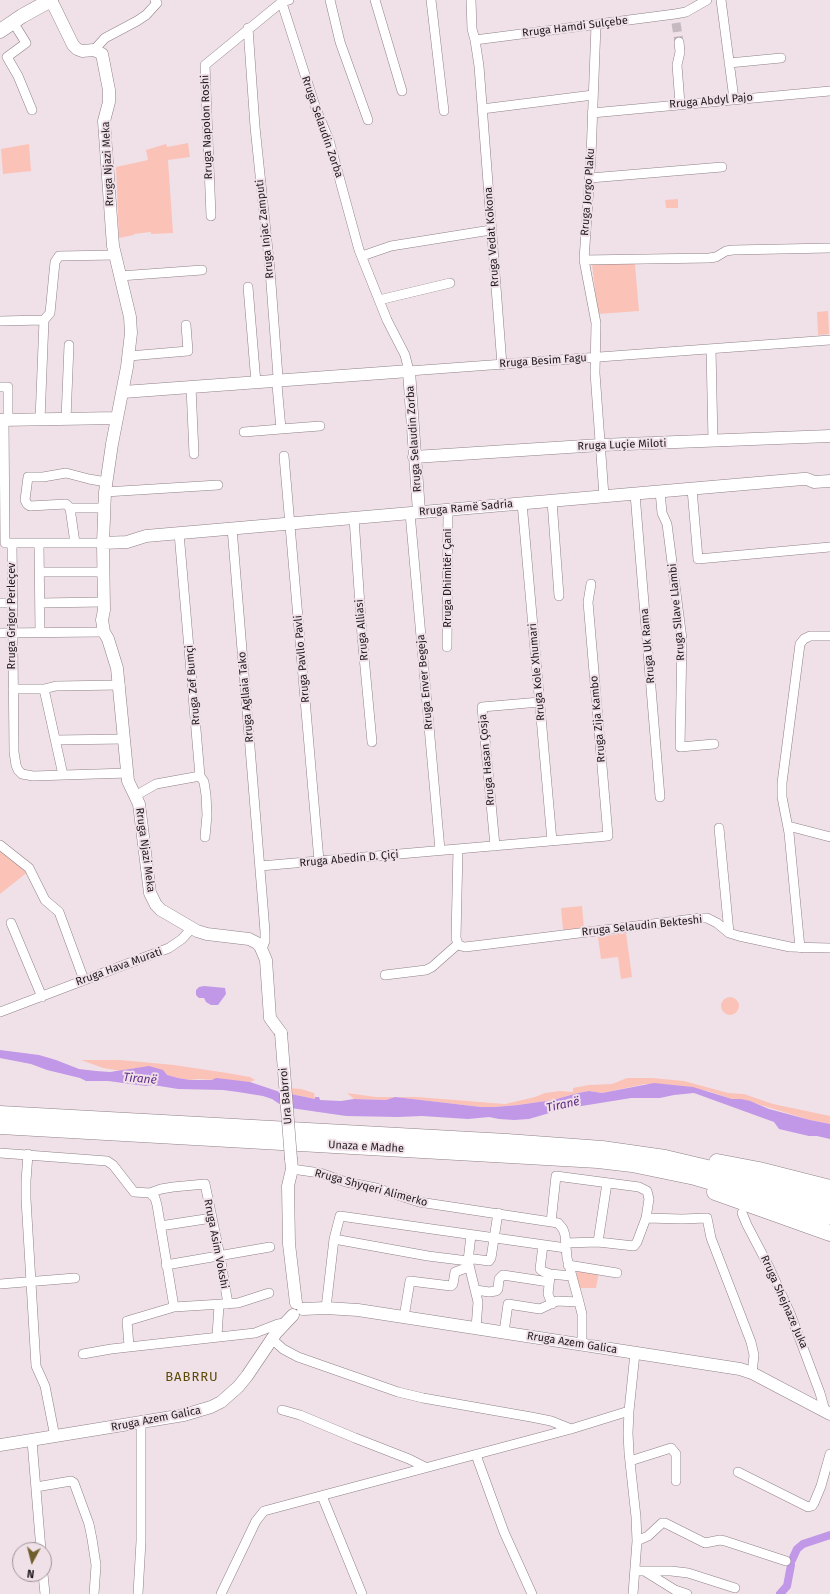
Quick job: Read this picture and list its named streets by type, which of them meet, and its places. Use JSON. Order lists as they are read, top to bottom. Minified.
{"streets":{"highway":["Unaza e Madhe"],"main road":["Rruga Selaudin Zorba","Rruga Njazi Meka","Rruga Besim Fagu","Rruga Luçie Miloti","Rruga Ramë Sadria","Ura Babrroi","Rruga Azem Galica"],"street":["Rruga Hamdi Sulçebe","Rruga Abdyl Pajo","Rruga Napolon Roshi","Rruga Jorgo Plaku","Rruga Injac Zamputi","Rruga Vedat Kokona","Rruga Dhimitër Çani","Rruga Sllave Llambi","Rruga Grigor Perleçev","Rruga Alliasi","Rruga Uk Rama","Rruga Pavllo Pavli","Rruga Kole Xhumari","Rruga Enver Begeja","Rruga Zef Bumçi","Rruga Agllaia Tako","Rruga Zija Kambo","Rruga Hasan Çosja","Rruga Abedin D. Çiçi","Rruga Selaudin Bekteshi","Rruga Hava Murati","Rruga Shyqeri Alimerko","Rruga Asim Vokshi","Rruga Shejnaze Juka"]},"crossings":[["Rruga Hamdi Sulçebe","Rruga Jorgo Plaku"],["Rruga Hamdi Sulçebe","Rruga Vedat Kokona"],["Rruga Abdyl Pajo","Rruga Jorgo Plaku"],["Rruga Napolon Roshi","Rruga Selaudin Zorba"],["Rruga Napolon Roshi","Rruga Injac Zamputi"],["Rruga Selaudin Zorba","Rruga Besim Fagu"],["Rruga Selaudin Zorba","Rruga Luçie Miloti"],["Rruga Selaudin Zorba","Rruga Ramë Sadria"],["Rruga Selaudin Zorba","Rruga Enver Begeja"],["Rruga Njazi Meka","Rruga Besim Fagu"],["Rruga Njazi Meka","Rruga Ramë Sadria"],["Rruga Njazi Meka","Rruga Grigor Perleçev"],["Rruga Njazi Meka","Rruga Zef Bumçi"],["Rruga Njazi Meka","Rruga Hava Murati"],["Rruga Njazi Meka","Ura Babrroi"],["Rruga Jorgo Plaku","Rruga Besim Fagu"],["Rruga Jorgo Plaku","Rruga Luçie Miloti"],["Rruga Jorgo Plaku","Rruga Ramë Sadria"],["Rruga Injac Zamputi","Rruga Besim Fagu"],["Rruga Vedat Kokona","Rruga Besim Fagu"],["Rruga Ramë Sadria","Rruga Dhimitër Çani"],["Rruga Ramë Sadria","Rruga Sllave Llambi"],["Rruga Ramë Sadria","Rruga Alliasi"],["Rruga Ramë Sadria","Rruga Uk Rama"],["Rruga Ramë Sadria","Rruga Pavllo Pavli"],["Rruga Ramë Sadria","Rruga Kole Xhumari"],["Rruga Ramë Sadria","Rruga Enver Begeja"],["Rruga Ramë Sadria","Rruga Zef Bumçi"],["Rruga Ramë Sadria","Rruga Agllaia Tako"],["Rruga Pavllo Pavli","Rruga Abedin D. Çiçi"],["Rruga Kole Xhumari","Rruga Hasan Çosja"],["Rruga Kole Xhumari","Rruga Abedin D. Çiçi"],["Rruga Enver Begeja","Rruga Abedin D. Çiçi"],["Rruga Agllaia Tako","Rruga Abedin D. Çiçi"],["Rruga Zija Kambo","Rruga Abedin D. Çiçi"],["Rruga Hasan Çosja","Rruga Abedin D. Çiçi"],["Ura Babrroi","Rruga Shyqeri Alimerko"],["Rruga Shejnaze Juka","Rruga Azem Galica"]],"districts":["BABRRU"],"water":["Tiranë"],"north":"bottom"}
